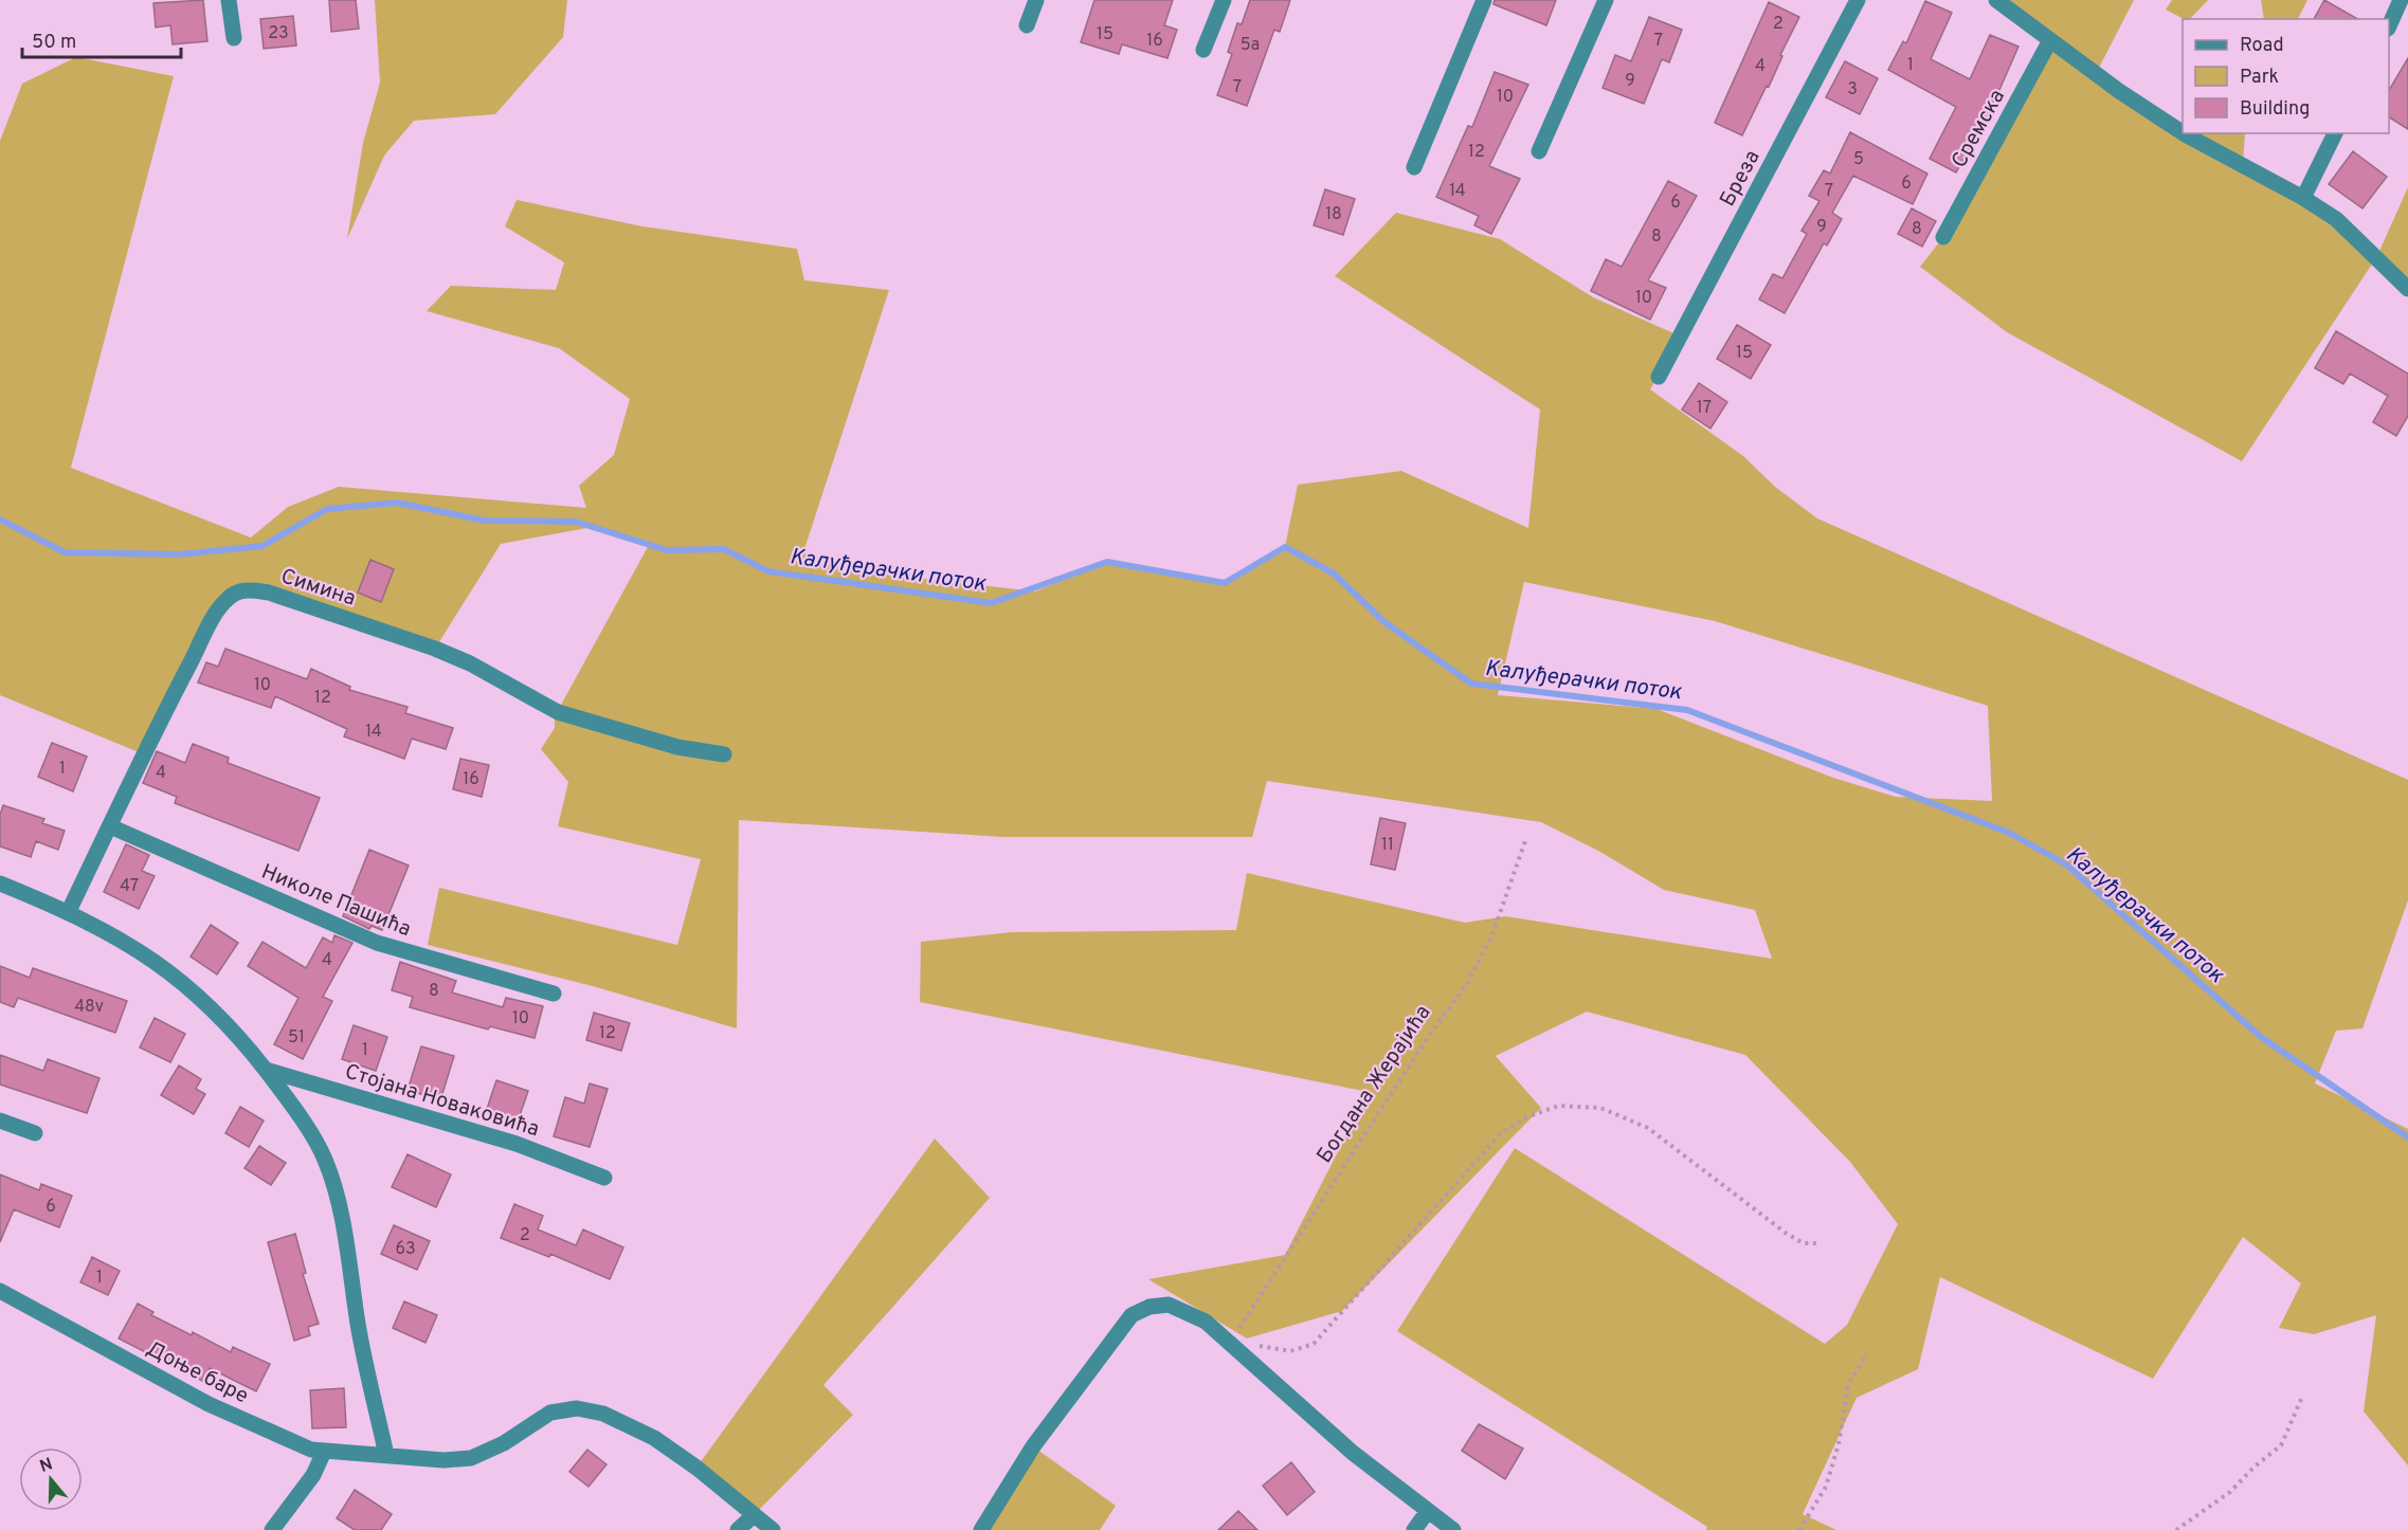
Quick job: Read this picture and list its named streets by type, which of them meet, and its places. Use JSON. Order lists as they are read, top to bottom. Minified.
{"streets":{"street":["Сремска","Бреза","Симина","Николе Пашића","Стојана Новаковића","Доње баре"],"path":["Богдана Жерајића"]},"crossings":[["Симина","Николе Пашића"]],"water":["Калуђерачки поток"],"house_numbers":["2","23","15","16","7","5a","1","4","9","7","3","10","12","5","6","14","7","6","18","9","8","8","10","15","17","10","12","14","1","4","16","11","47","4","8","48v","10","12","51","1","6","2","63","1"],"legend":["Road","Park","Building"],"scale_bar":"50 m","north":"top"}
